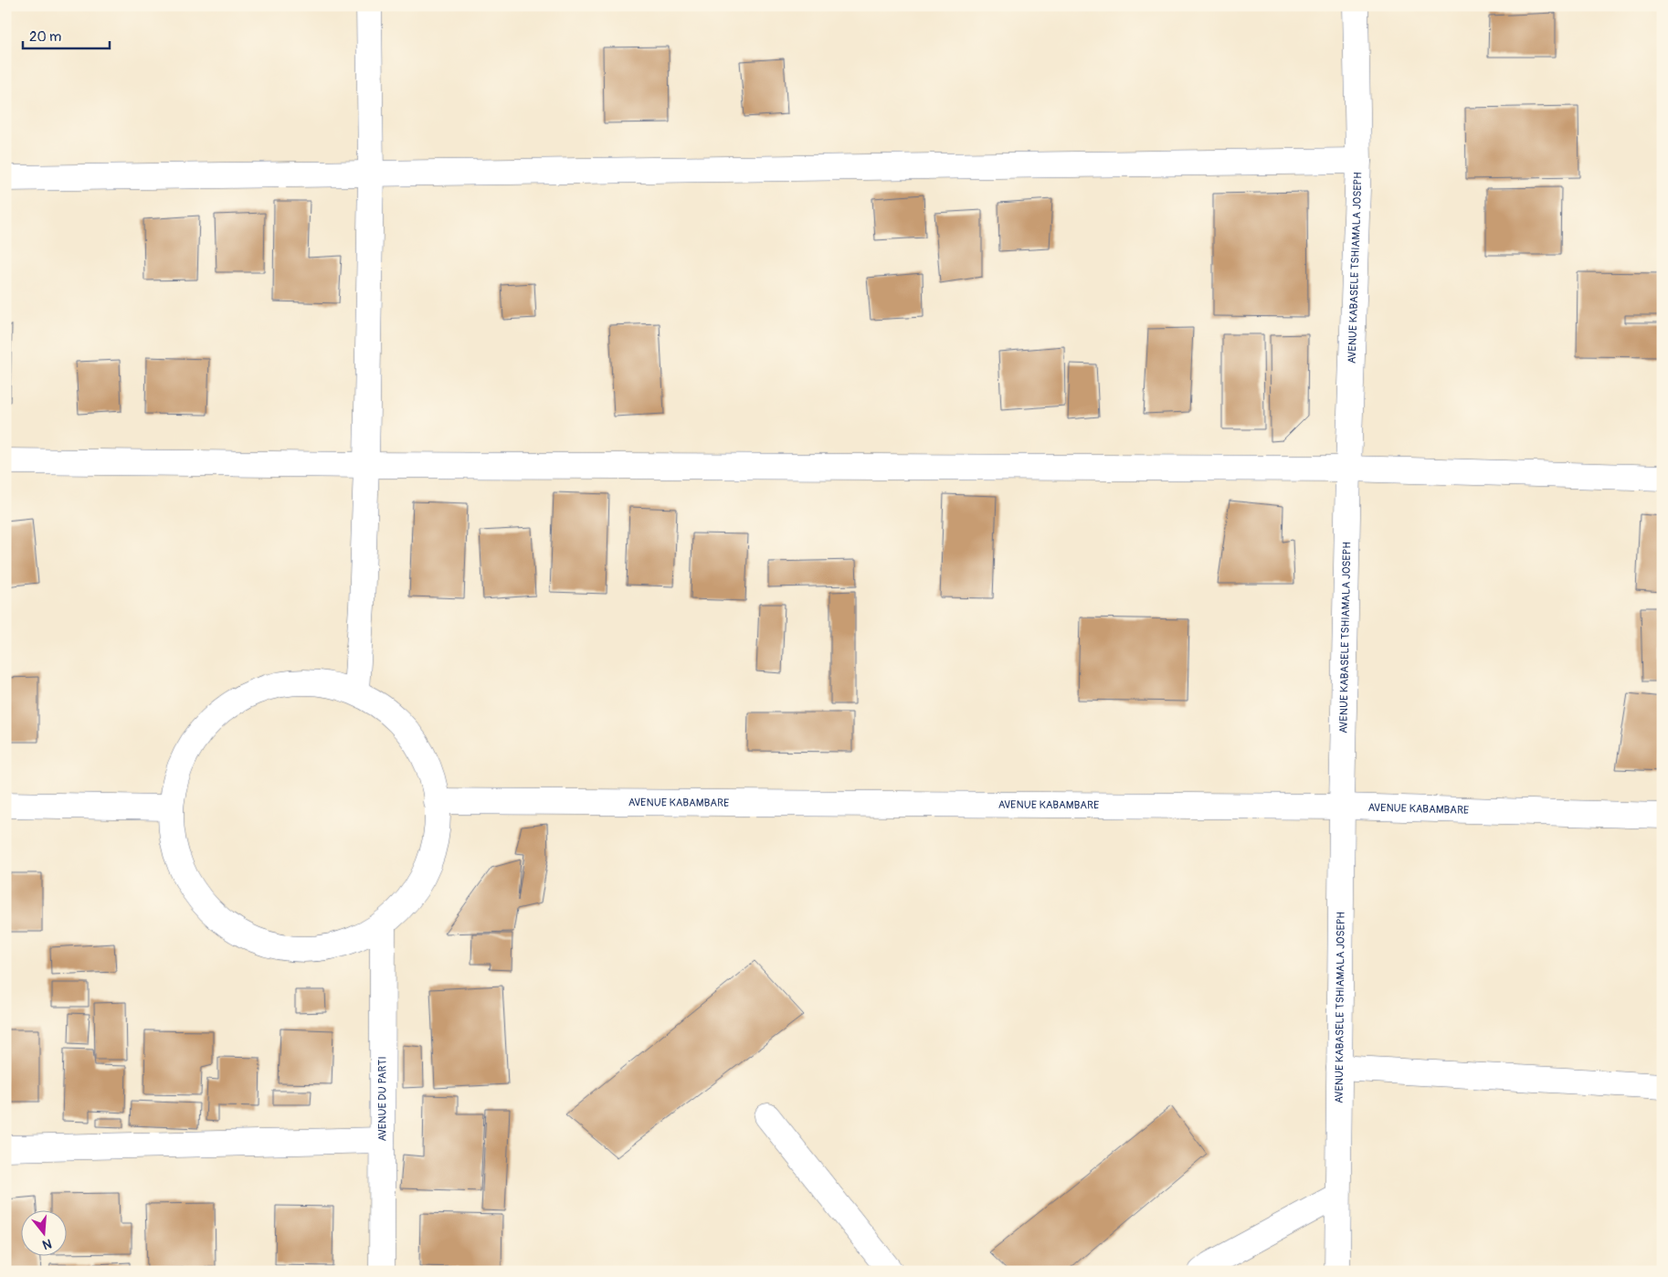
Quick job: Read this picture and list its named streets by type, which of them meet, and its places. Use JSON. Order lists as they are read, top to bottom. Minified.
{"streets":{"street":["AVENUE KABASELE TSHIAMALA JOSEPH","AVENUE KABAMBARE","AVENUE DU PARTI"]},"crossings":[["AVENUE KABASELE TSHIAMALA JOSEPH","AVENUE KABAMBARE"]],"scale_bar":"20 m","north":"bottom"}
